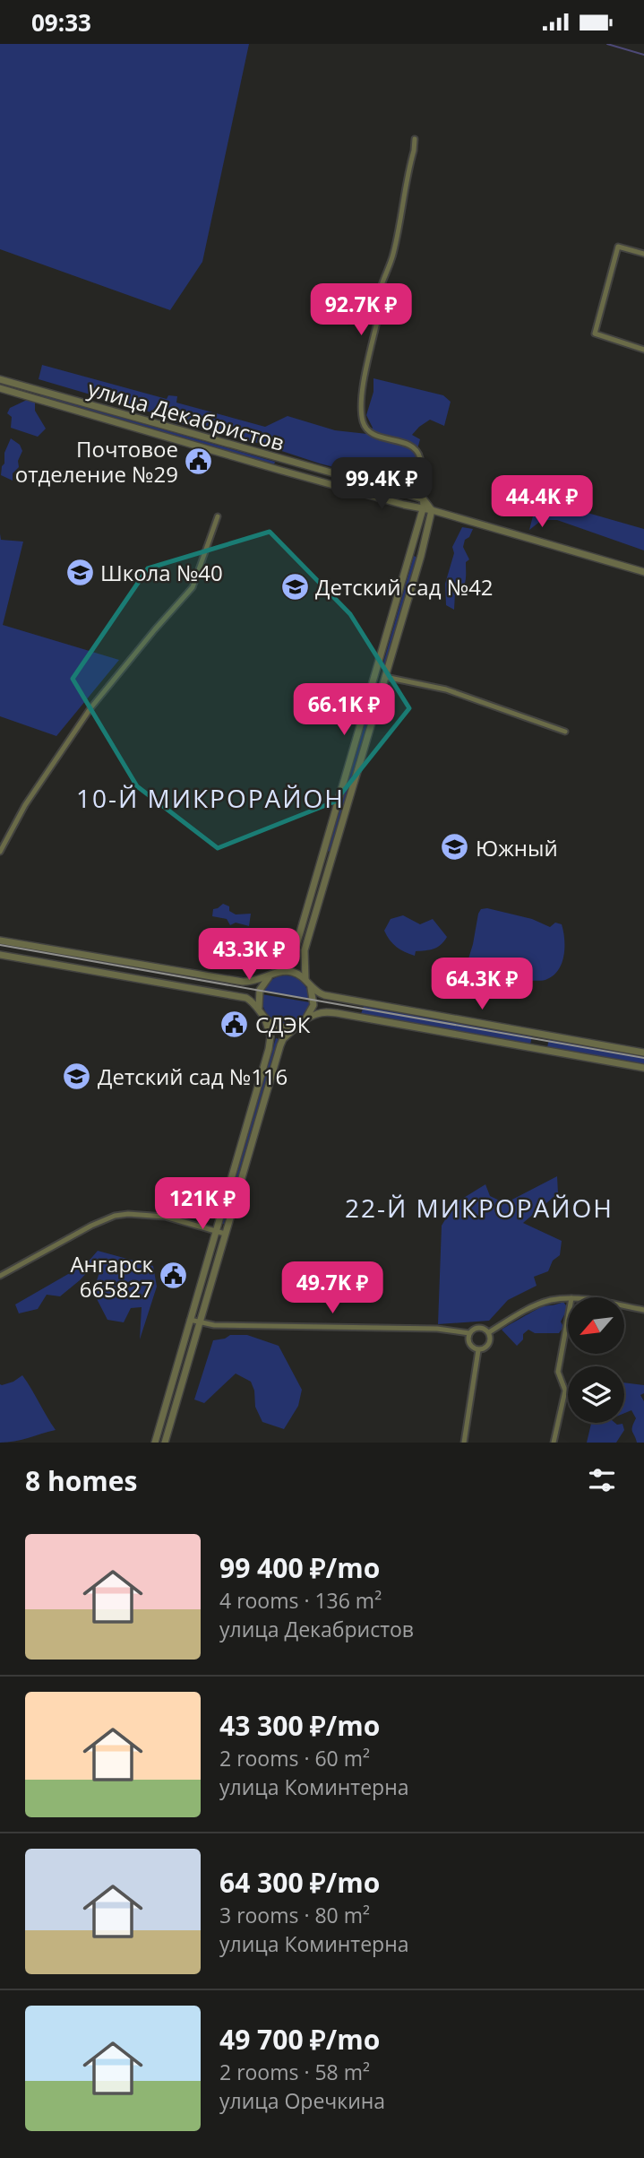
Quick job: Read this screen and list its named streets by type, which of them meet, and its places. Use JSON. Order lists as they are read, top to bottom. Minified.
{"streets":{"street":["улица Декабристов"]},"districts":["10-Й МИКРОРАЙОН","22-Й МИКРОРАЙОН"],"places":{"public building":["Почтовое отделение №29","СДЭК","Ангарск 665827"],"school or university":["Школа №40","Детский сад №42","Южный","Детский сад №116"]},"north":"bottom left","page":{"status":"09:33","price":["92.7K ₽","99.4K ₽","44.4K ₽","66.1K ₽","43.3K ₽","64.3K ₽","121K ₽","49.7K ₽"],"heading":"8 homes","list":[{"name":"99 400 ₽/mo","note":"4 rooms · 136 m² · улица Декабристов"},{"name":"43 300 ₽/mo","note":"2 rooms · 60 m² · улица Коминтерна"},{"name":"64 300 ₽/mo","note":"3 rooms · 80 m² · улица Коминтерна"},{"name":"49 700 ₽/mo","note":"2 rooms · 58 m² · улица Оречкина"}]}}
